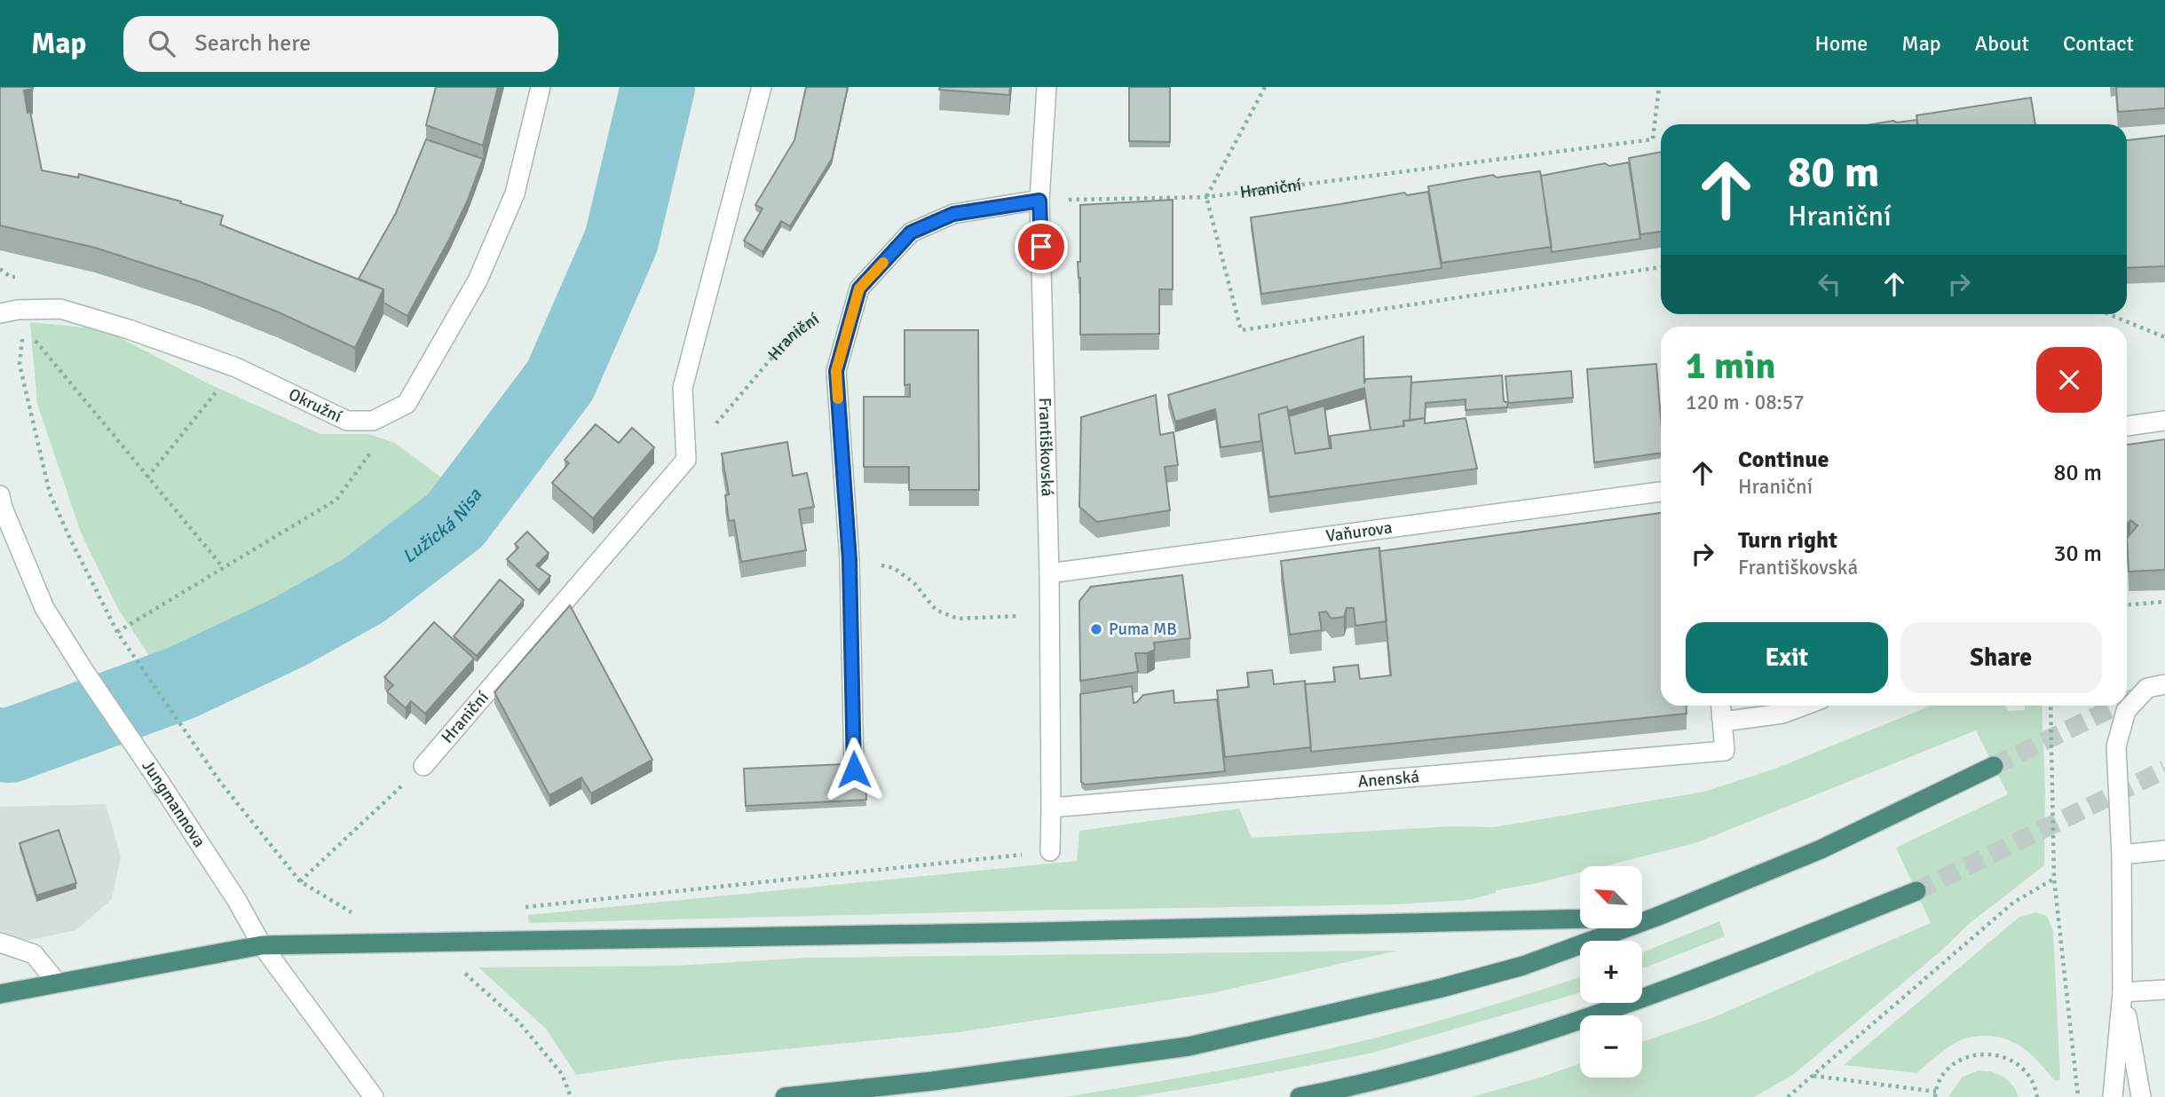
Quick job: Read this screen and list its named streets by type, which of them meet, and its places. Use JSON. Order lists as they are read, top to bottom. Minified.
{"streets":{"street":["Hraniční","Okružní","Františkovská","Vaňurova","Anenská","Jungmannova"]},"crossings":[["Hraniční","Františkovská"],["Františkovská","Vaňurova"],["Františkovská","Anenská"]],"water":["Lužická Nisa"],"places":["Puma MB"],"north":"top left","page":{"header":"Map","search":"Search here","nav":["Home","Map","About","Contact"],"turn":["80 m","Hraniční"],"heading":["1 min","120 m · 08:57"],"list":[{"name":"Continue","note":"Hraniční","value":"80 m"},{"name":"Turn right","note":"Františkovská","value":"30 m"}],"buttons":["Exit","Share"],"map_buttons":["+","−"]}}
